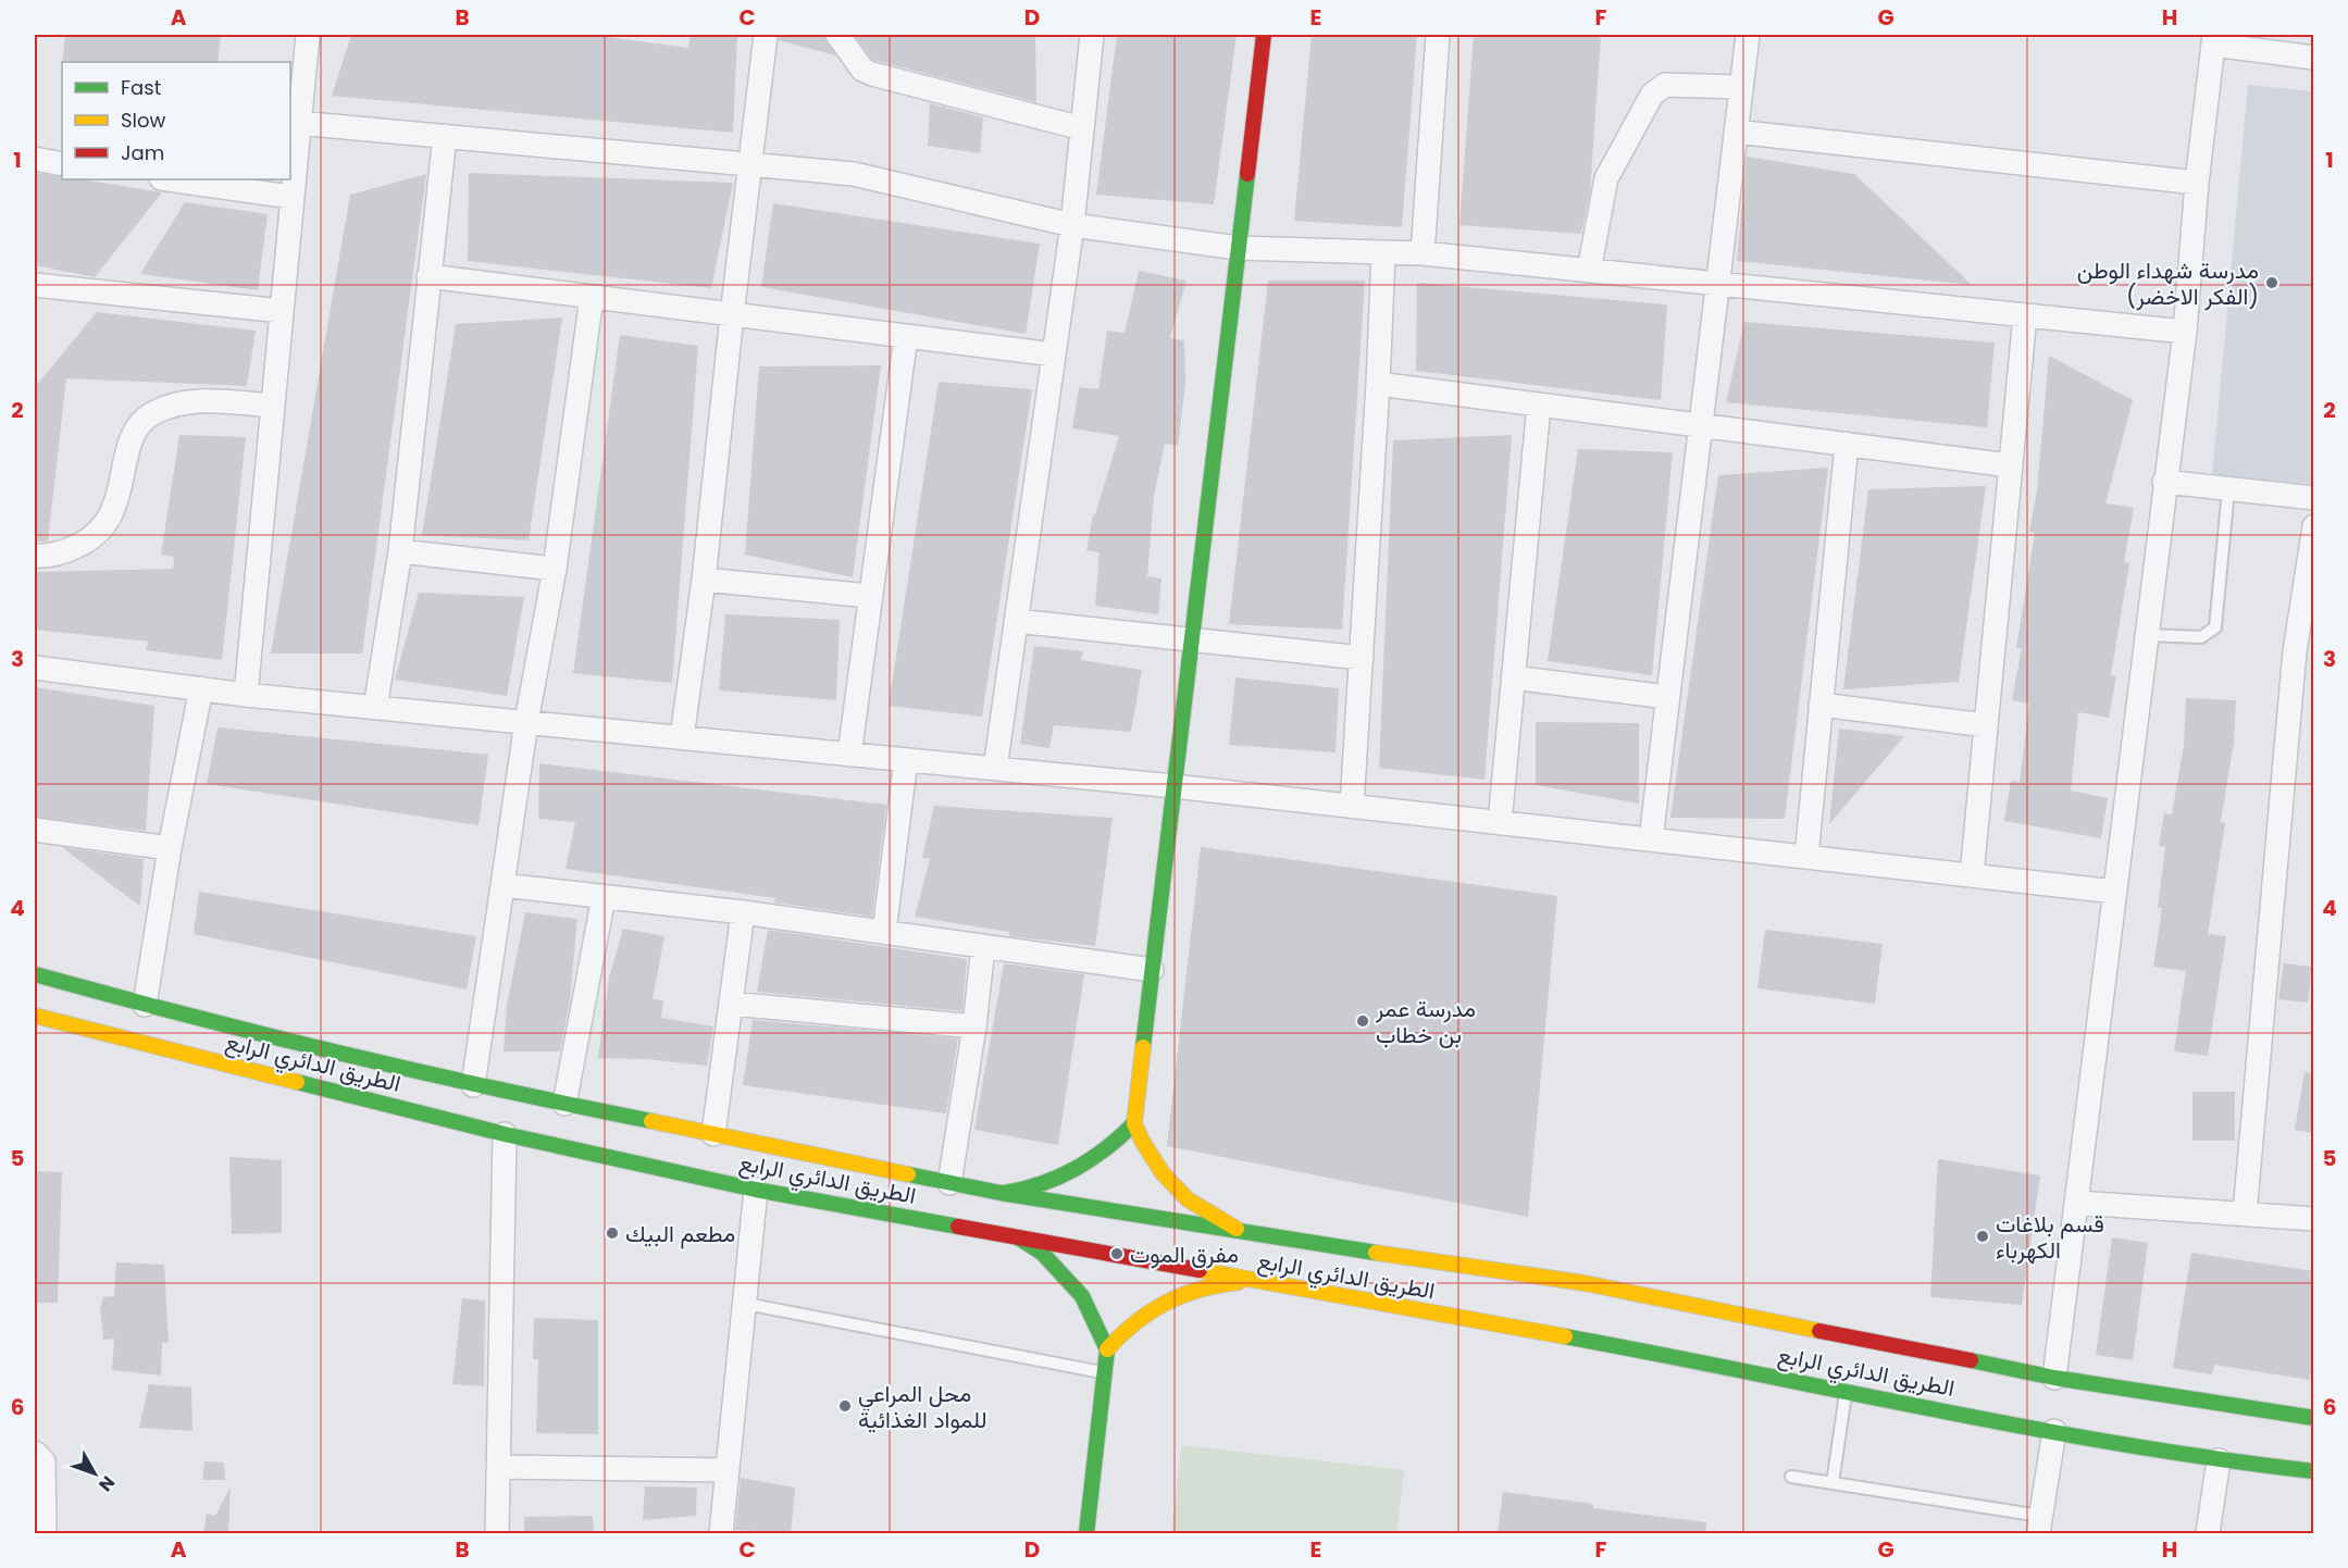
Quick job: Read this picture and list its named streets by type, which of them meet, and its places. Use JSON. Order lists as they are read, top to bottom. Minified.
{"streets":{"main road":["الطريق الدائري الرابع"]},"places":["مدرسة شهداء الوطن (الفكر الاخضر)","مدرسة عمر بن خطاب","مطعم البيك","قسم بلاغات الكهرباء","مفرق الموت","محل المراعي للمواد الغذائية"],"legend":["Fast","Slow","Jam"],"north":"bottom right","grid":{"columns":["A","B","C","D","E","F","G","H"],"rows":["1","2","3","4","5","6"]}}
